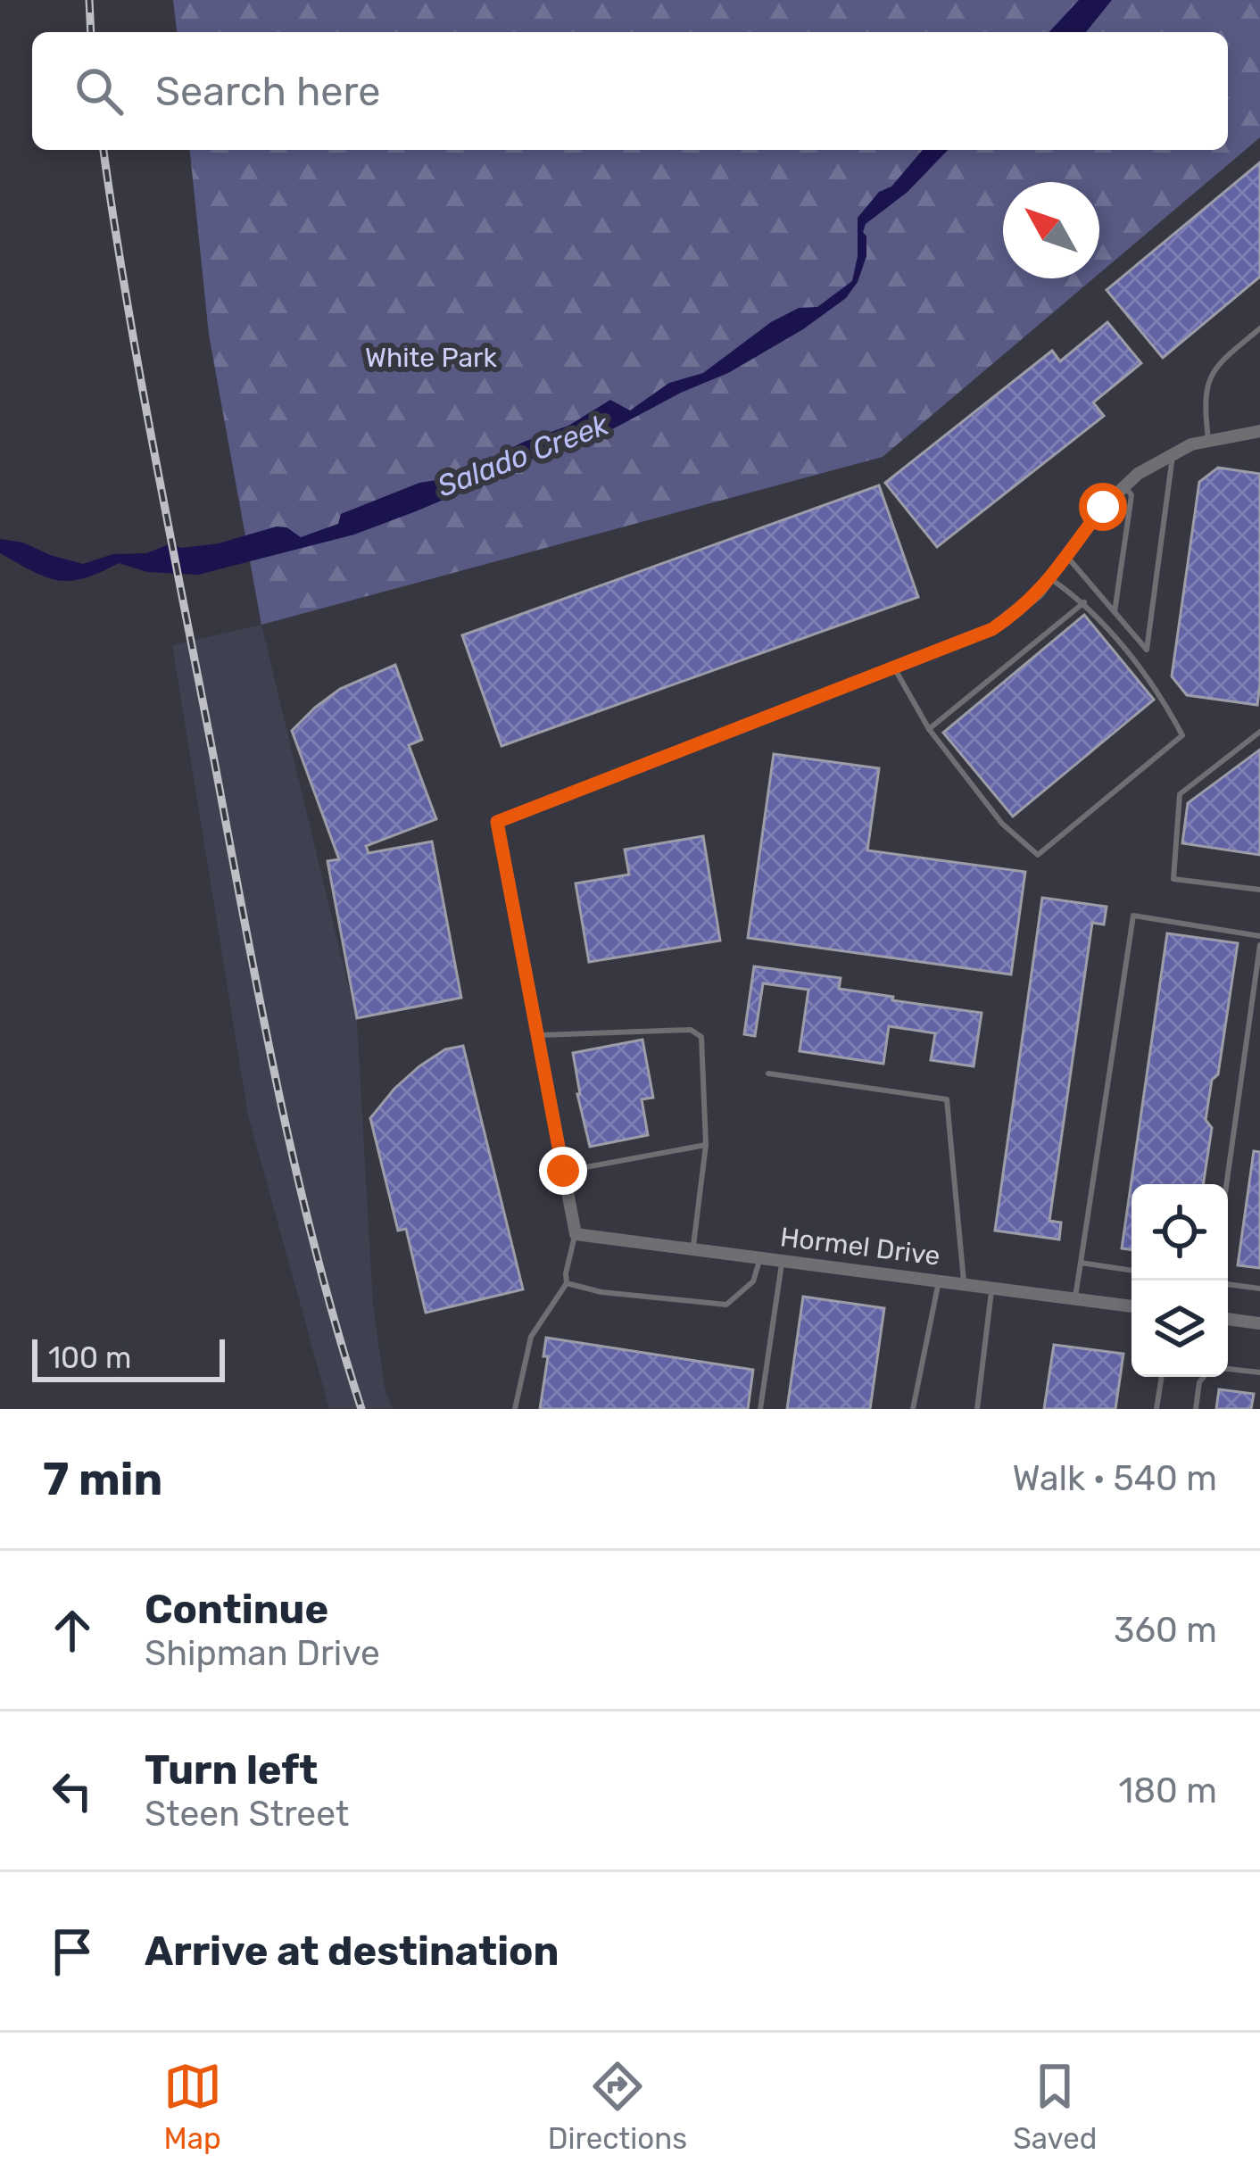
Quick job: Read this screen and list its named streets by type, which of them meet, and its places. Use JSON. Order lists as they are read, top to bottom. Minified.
{"streets":{"street":["Hormel Drive"]},"water":["Salado Creek"],"parks":["White Park"],"scale_bar":"100 m","north":"top left","page":{"search":"Search here","scale":"100 m","heading":["7 min","Walk · 540 m"],"list":[["Continue","Shipman Drive","360 m"],["Turn left","Steen Street","180 m"],"Arrive at destination"],"nav":["Map","Directions","Saved"]}}
